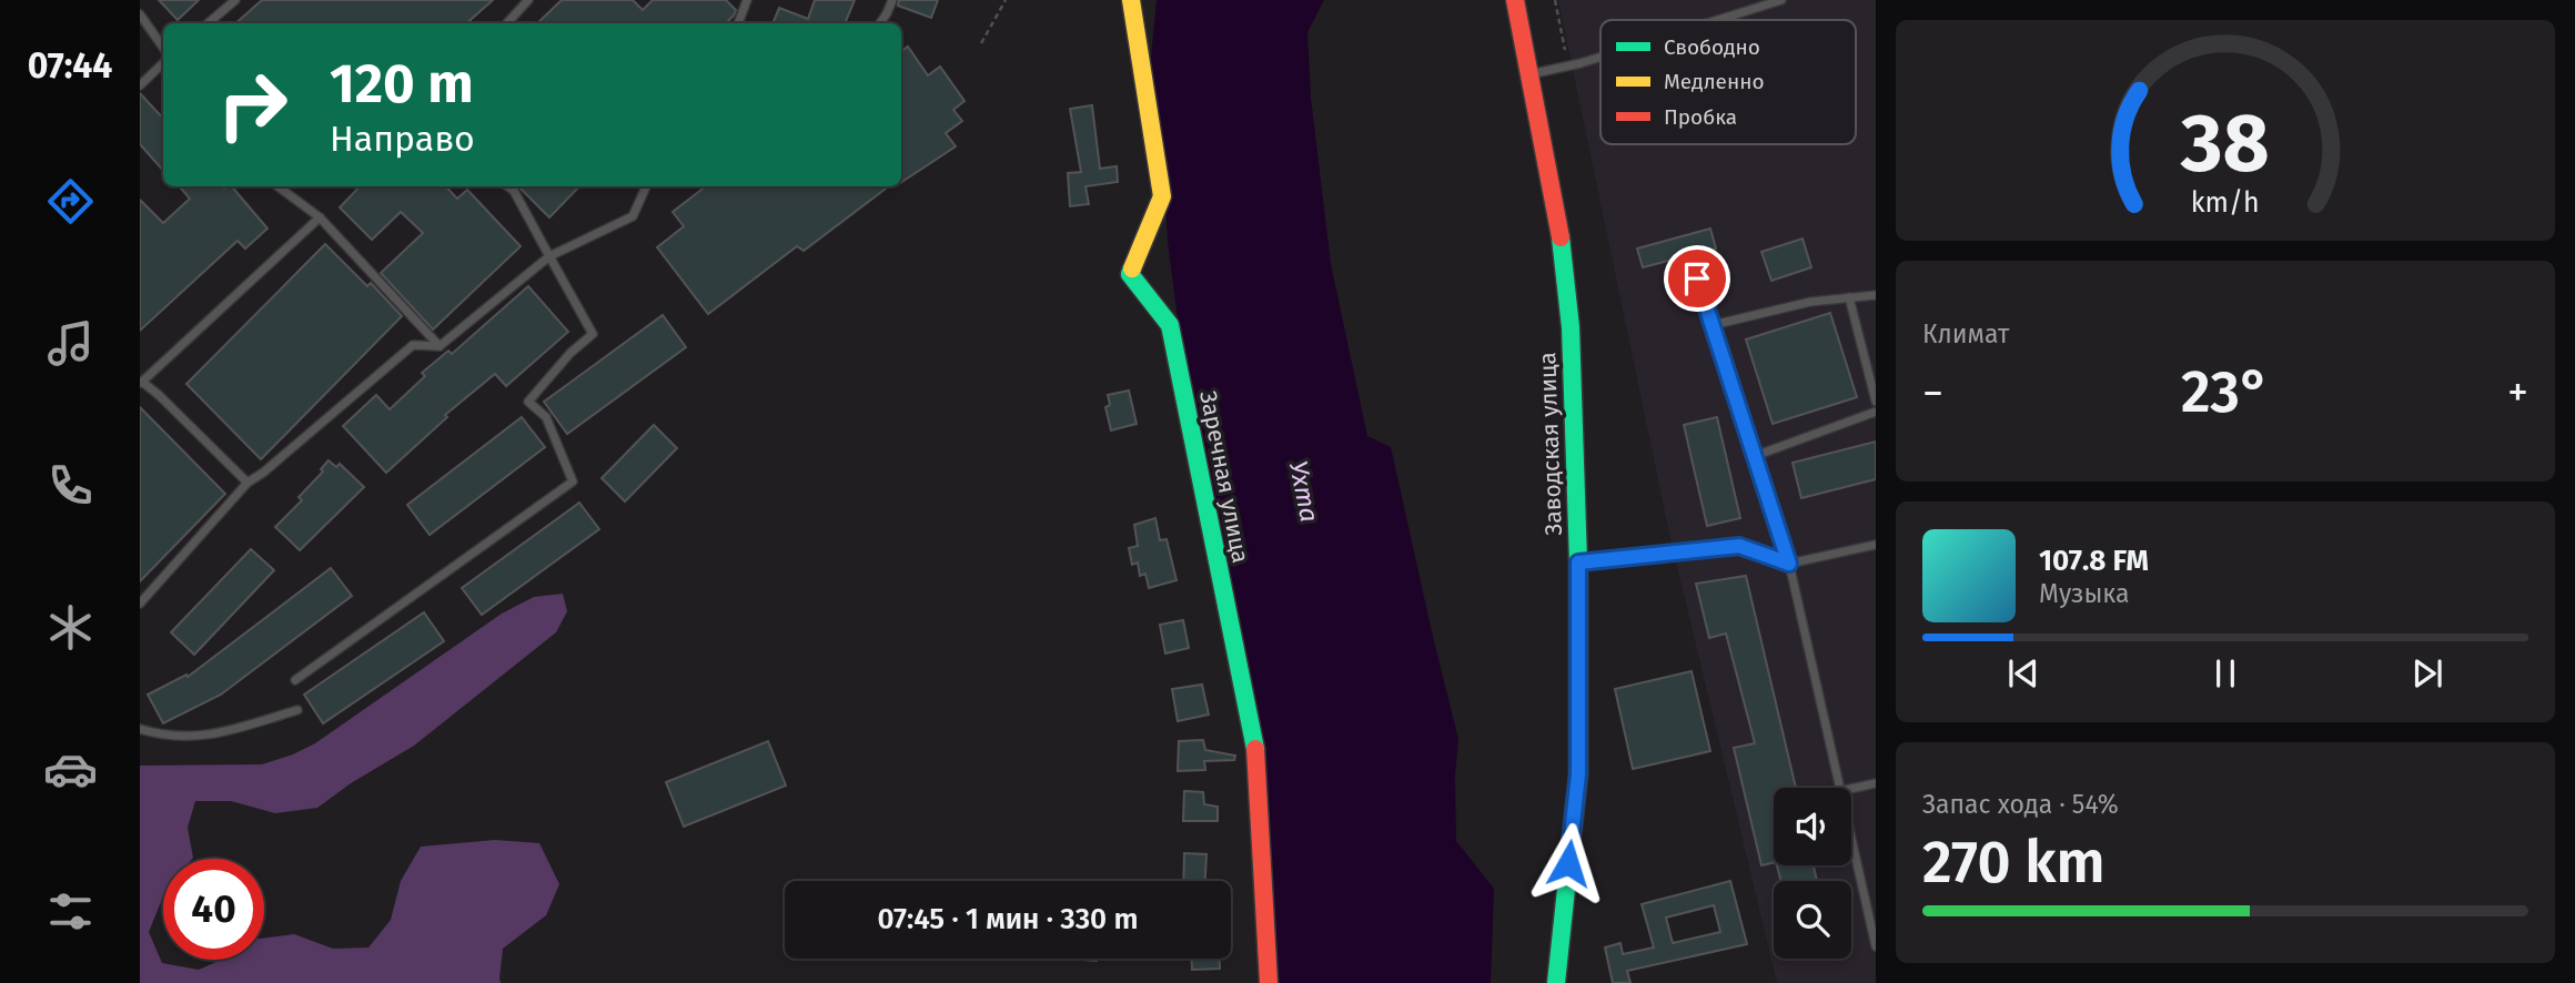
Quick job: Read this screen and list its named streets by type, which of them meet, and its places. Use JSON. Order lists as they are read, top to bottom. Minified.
{"streets":{"street":["Заводская улица","Заречная улица"]},"water":["Ухта"],"legend":["Свободно","Медленно","Пробка"],"page":{"tabs":"07:44","turn":["120 m","Направо"],"tile":["Климат",["Запас хода · 54%","270 km"]],"heat":["−","23°","+"],"song":["107.8 FM","Музыка"],"limit":"40","trip":"07:45 · 1 мин · 330 m","gauge":["38","km/h"]}}
